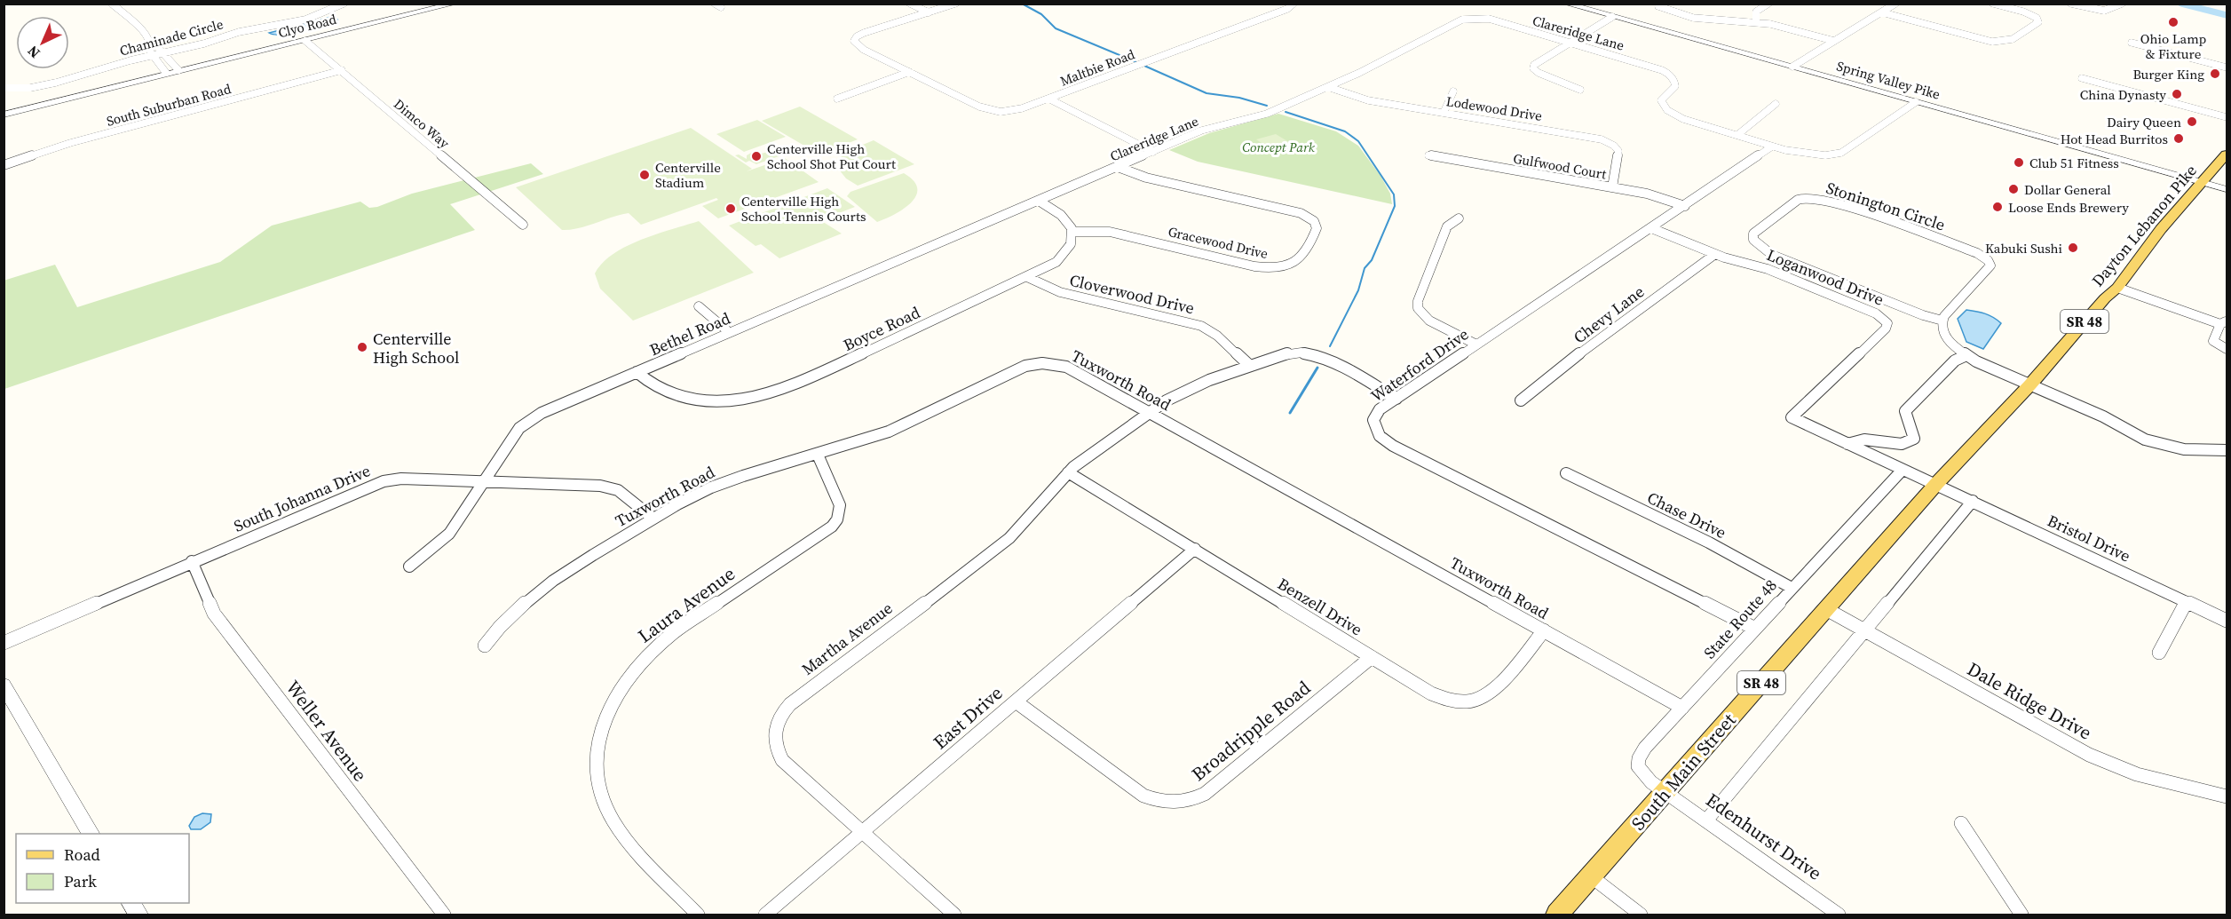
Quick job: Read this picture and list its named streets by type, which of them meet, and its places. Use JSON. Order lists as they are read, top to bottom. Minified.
{"streets":{"main road":["Dayton Lebanon Pike","SR 48","South Main Street"],"street":["Clyo Road","Clareridge Lane","Chaminade Circle","Maltbie Road","Spring Valley Pike","South Suburban Road","Lodewood Drive","Dimco Way","Gulfwood Court","Stonington Circle","Gracewood Drive","Loganwood Drive","Cloverwood Drive","Chevy Lane","Boyce Road","Bethel Road","Waterford Drive","Tuxworth Road","South Johanna Drive","Chase Drive","Bristol Drive","Laura Avenue","Benzell Drive","State Route 48","Martha Avenue","Dale Ridge Drive","East Drive","Weller Avenue","Broadripple Road","Edenhurst Drive"]},"crossings":[["Clyo Road","Dimco Way"],["Clareridge Lane","Spring Valley Pike"],["Clareridge Lane","Lodewood Drive"],["Clareridge Lane","Gracewood Drive"],["Clareridge Lane","Bethel Road"],["Clareridge Lane","Waterford Drive"],["Spring Valley Pike","Dayton Lebanon Pike"],["South Suburban Road","Dimco Way"],["Lodewood Drive","Gulfwood Court"],["Gulfwood Court","Waterford Drive"],["Dayton Lebanon Pike","Loganwood Drive"],["Dayton Lebanon Pike","Bristol Drive"],["Dayton Lebanon Pike","South Main Street"],["Gracewood Drive","Boyce Road"],["Loganwood Drive","Chevy Lane"],["Loganwood Drive","Waterford Drive"],["Loganwood Drive","Bristol Drive"],["Loganwood Drive","State Route 48"],["Loganwood Drive","South Main Street"],["Cloverwood Drive","Boyce Road"],["Cloverwood Drive","Martha Avenue"],["Boyce Road","Bethel Road"],["Bethel Road","South Johanna Drive"],["Waterford Drive","State Route 48"],["Waterford Drive","Martha Avenue"],["Tuxworth Road","South Johanna Drive"],["Tuxworth Road","Laura Avenue"],["Tuxworth Road","Benzell Drive"],["Tuxworth Road","State Route 48"],["Tuxworth Road","Martha Avenue"],["South Johanna Drive","Weller Avenue"],["Chase Drive","State Route 48"],["Bristol Drive","South Main Street"],["Benzell Drive","Martha Avenue"],["Benzell Drive","East Drive"],["Benzell Drive","Broadripple Road"],["State Route 48","South Main Street"],["State Route 48","Edenhurst Drive"],["Martha Avenue","East Drive"],["Dale Ridge Drive","South Main Street"],["East Drive","Broadripple Road"],["South Main Street","Edenhurst Drive"]],"parks":["Concept Park"],"places":["Ohio Lamp & Fixture","Burger King","China Dynasty","Dairy Queen","Hot Head Burritos","Centerville High School Shot Put Court","Club 51 Fitness","Centerville Stadium","Dollar General","Loose Ends Brewery","Centerville High School Tennis Courts","Kabuki Sushi","Centerville High School"],"legend":["Road","Park"],"north":"bottom left"}
